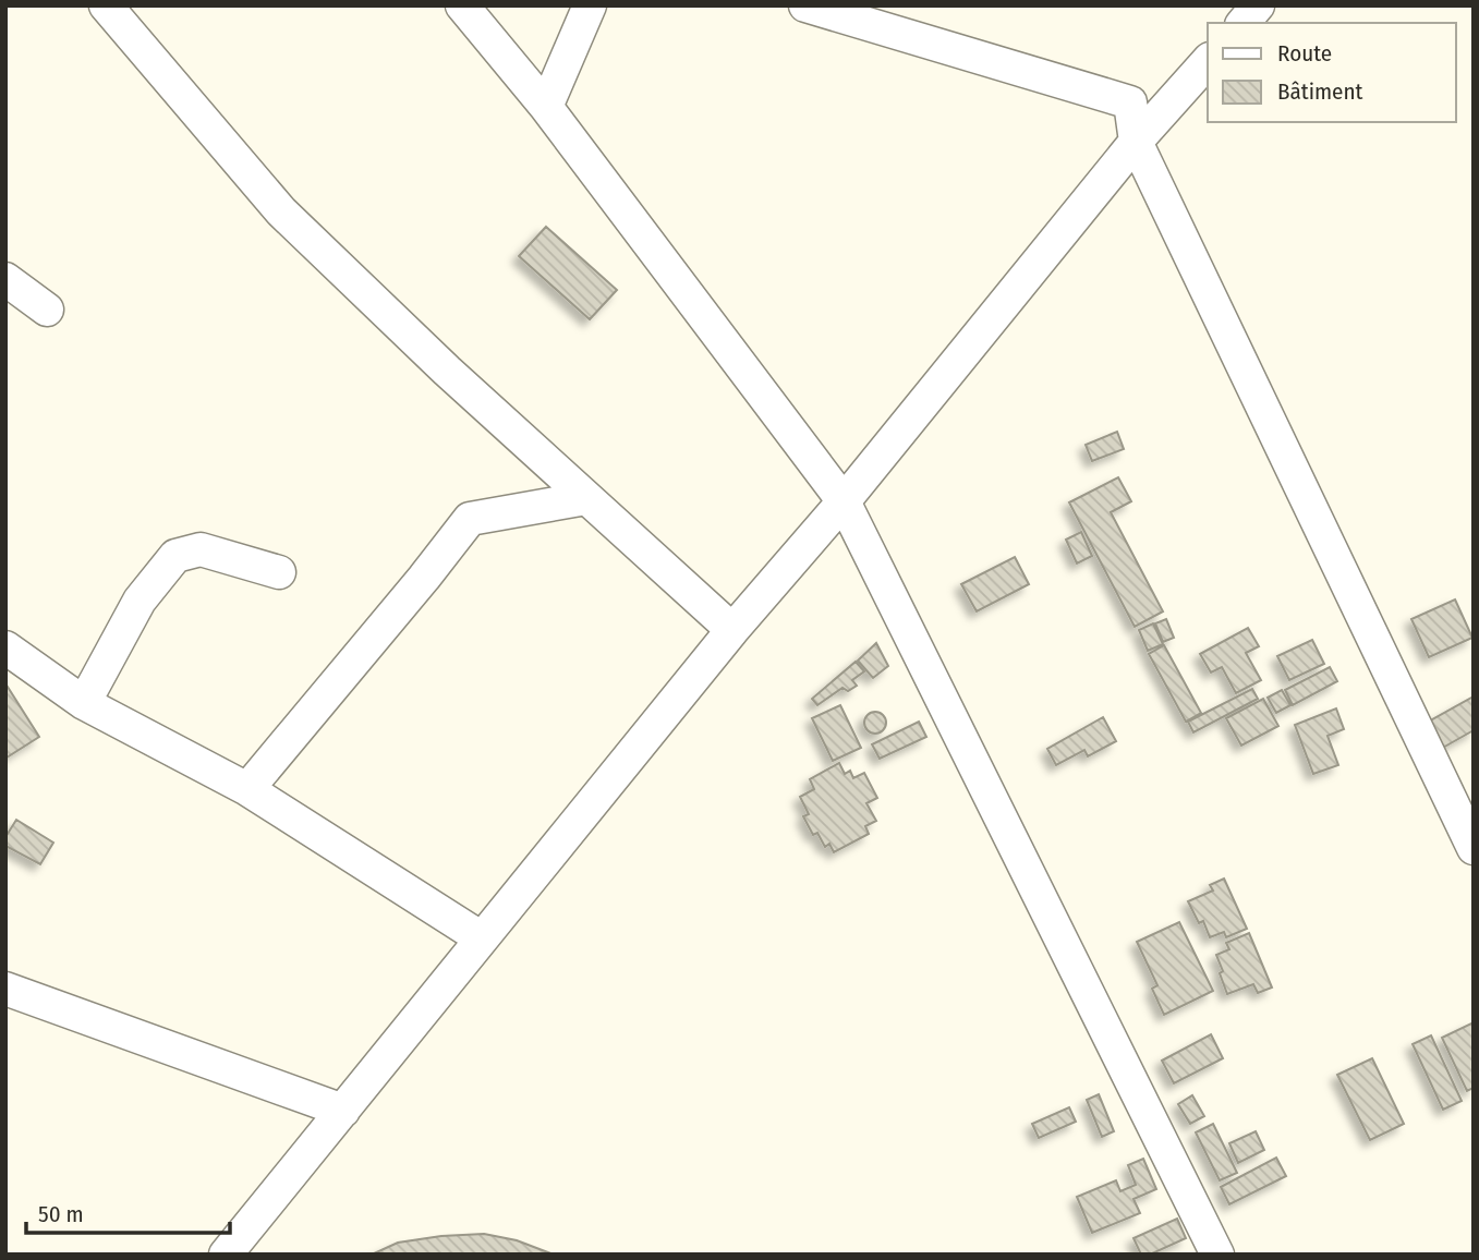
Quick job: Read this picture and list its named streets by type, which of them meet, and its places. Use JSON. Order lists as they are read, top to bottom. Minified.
{"legend":["Route","Bâtiment"],"scale_bar":"50 m"}
